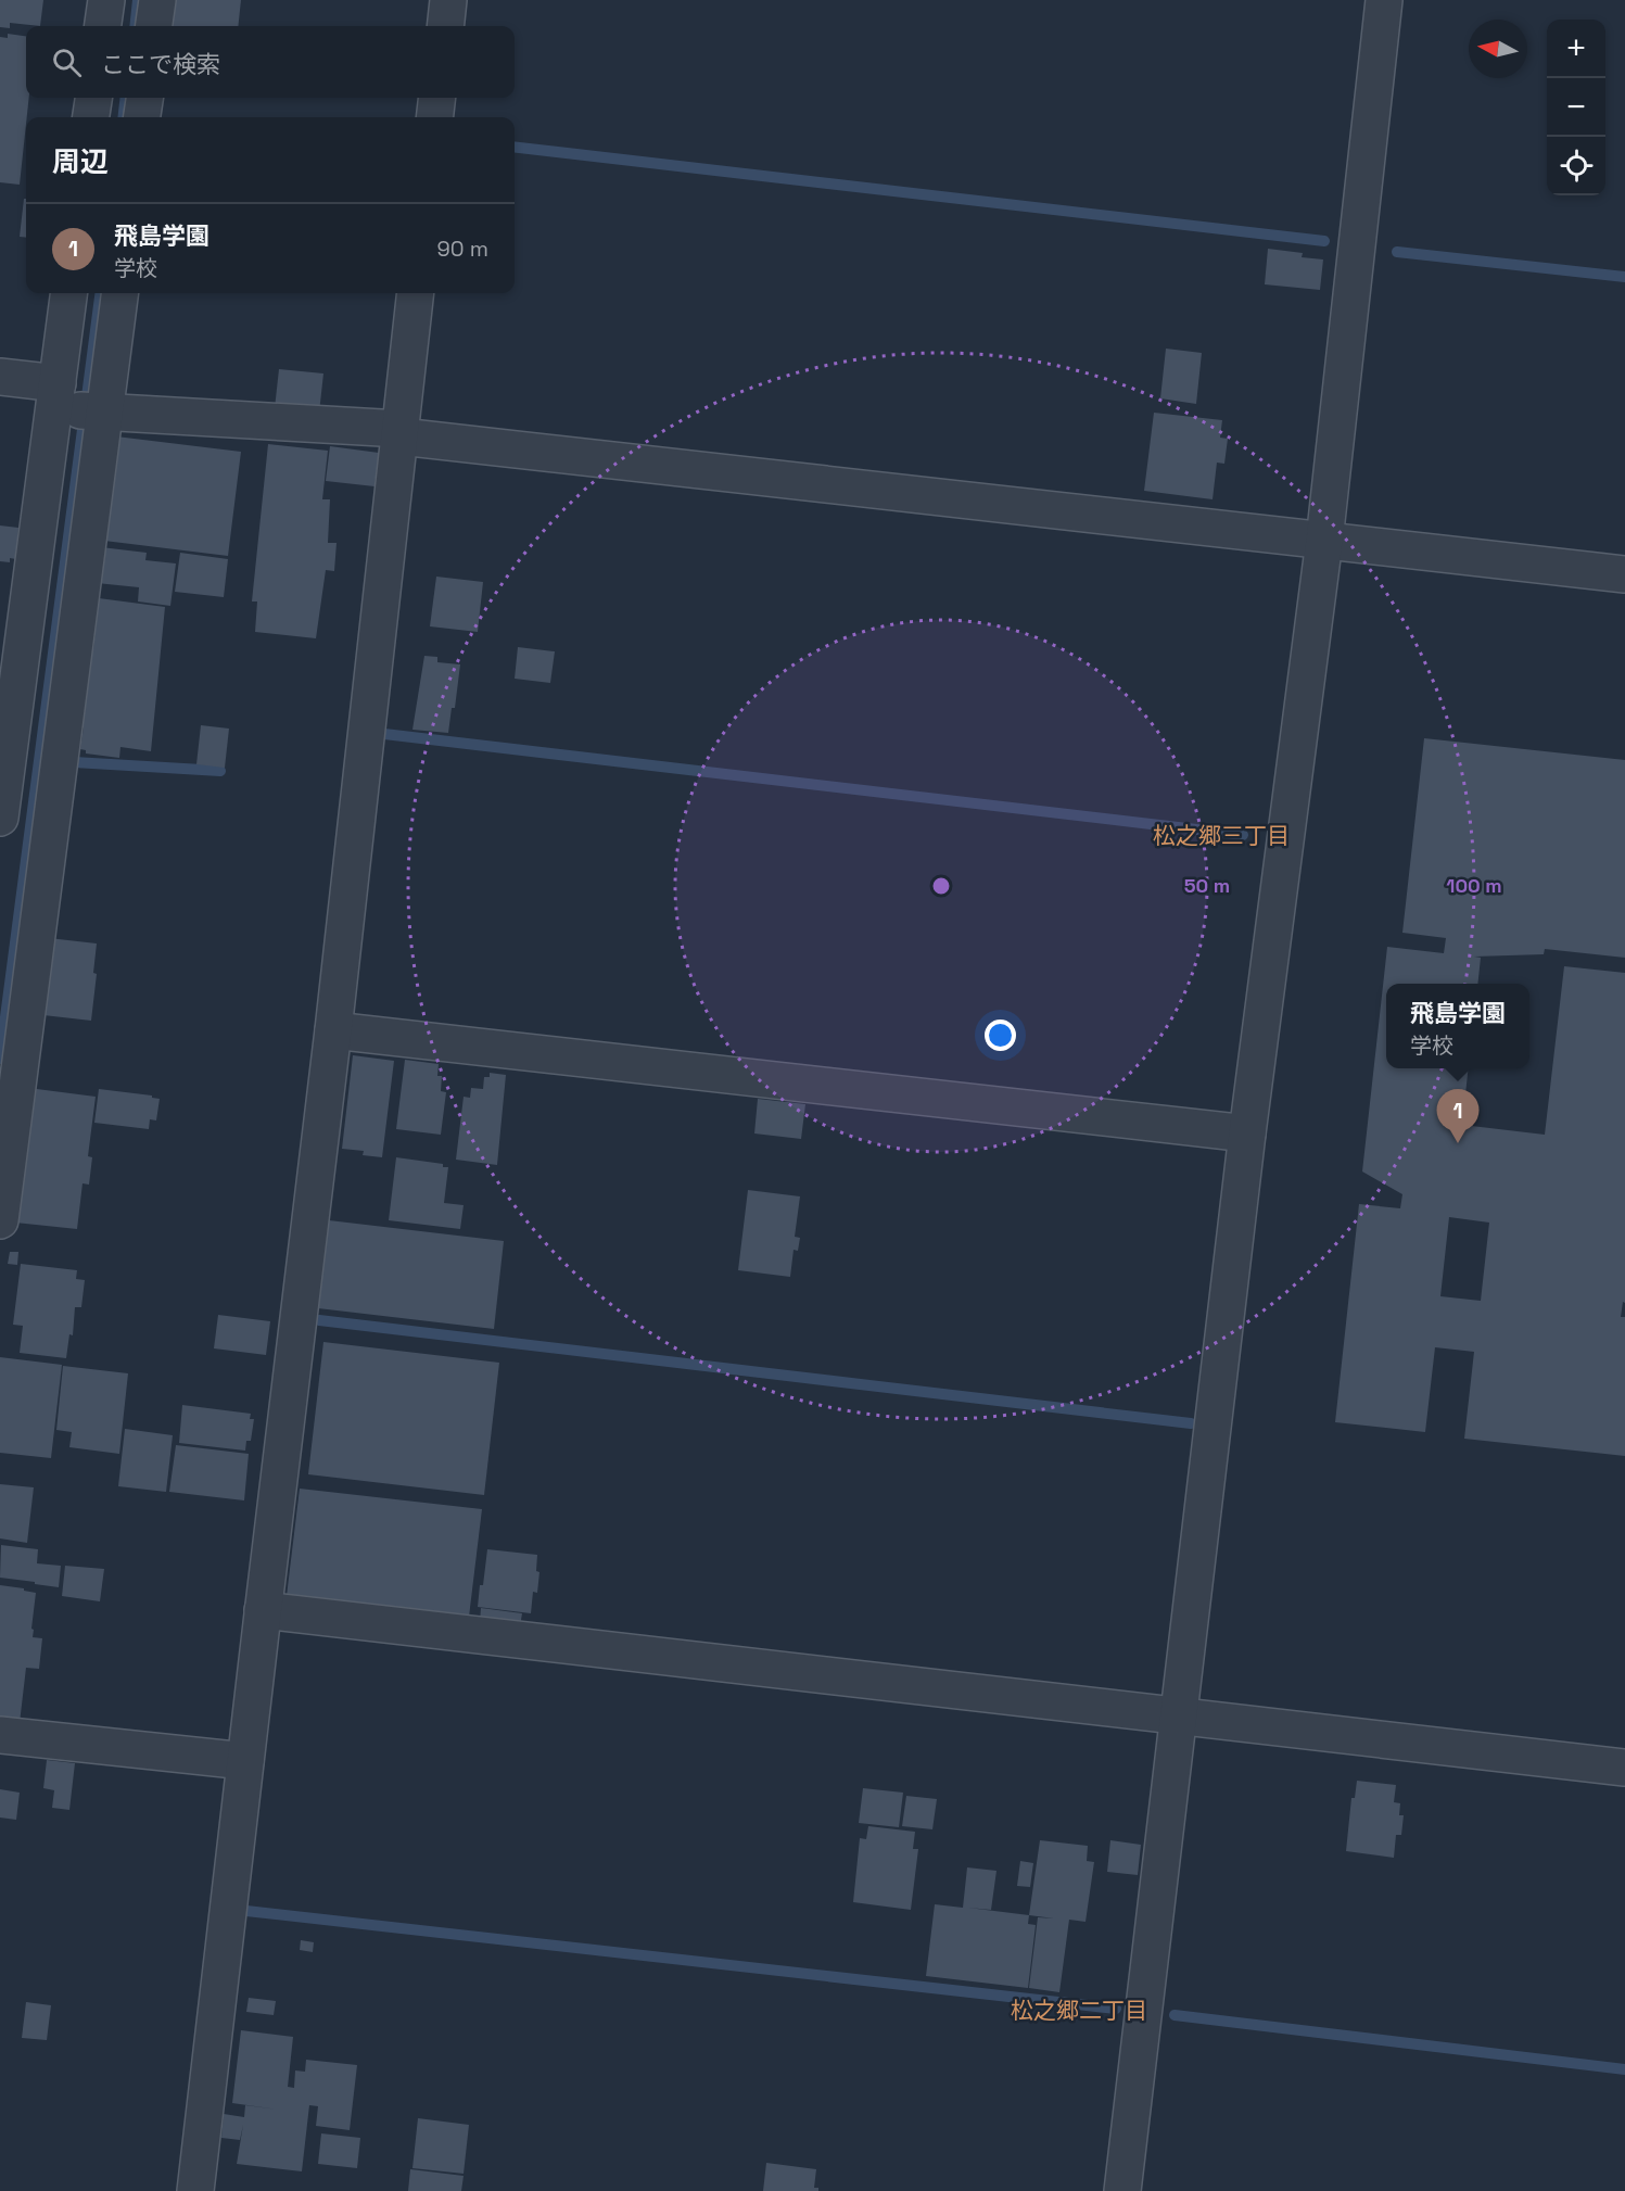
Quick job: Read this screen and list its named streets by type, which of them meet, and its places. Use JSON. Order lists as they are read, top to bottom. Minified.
{"districts":["松之郷三丁目","松之郷二丁目"],"north":"left","page":{"map_buttons":["+","−"],"search":"ここで検索","heading":"周辺","list":[{"mark":"1","name":"飛島学園","note":"学校","value":"90 m"}],"popup":["飛島学園","学校"],"pins":"1"},"rings":["50 m","100 m"]}
